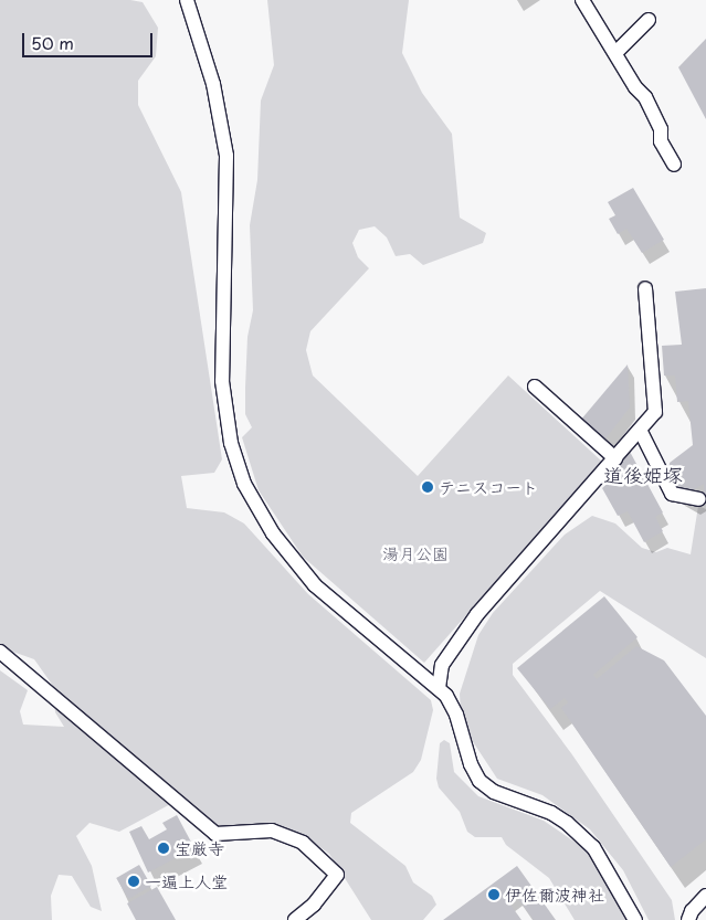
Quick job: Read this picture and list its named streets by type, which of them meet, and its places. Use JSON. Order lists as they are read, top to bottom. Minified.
{"districts":["道後姫塚"],"parks":["湯月公園"],"places":["テニスコート","宝厳寺","一遍上人堂","伊佐爾波神社"],"scale_bar":"50 m"}
